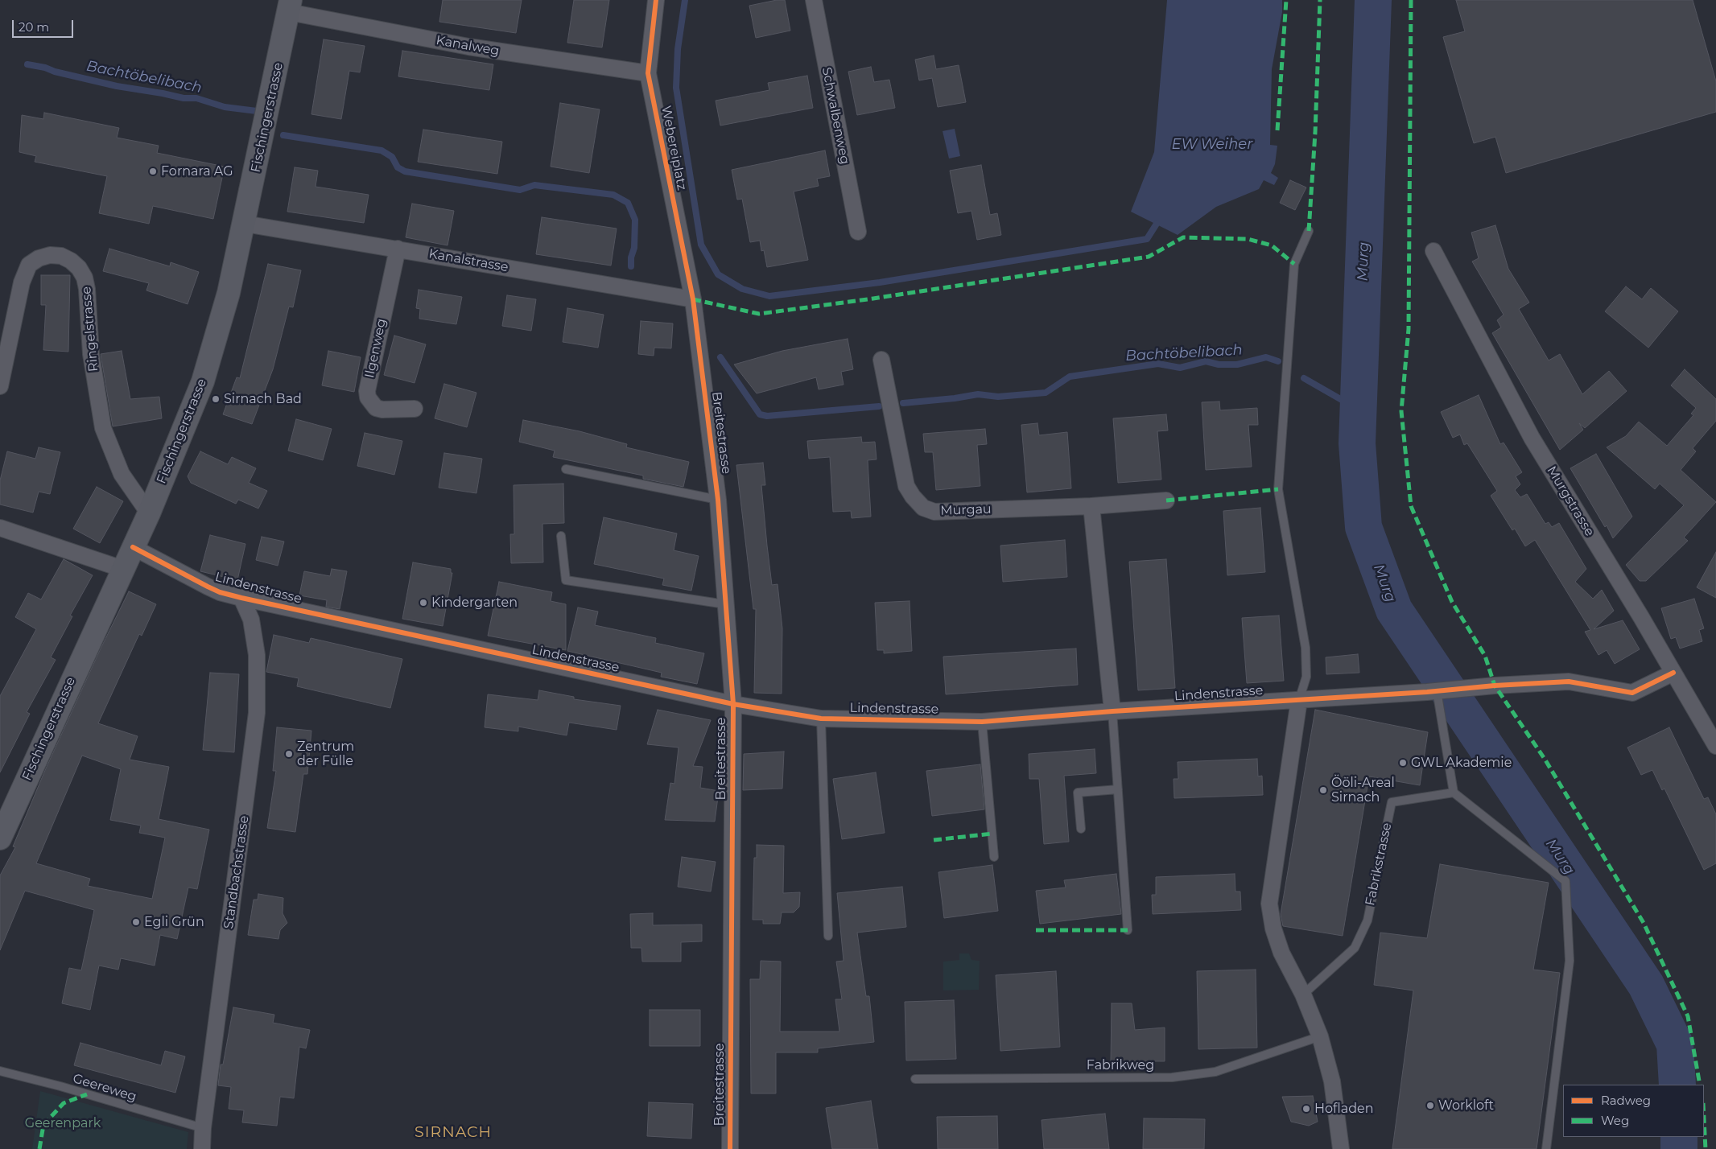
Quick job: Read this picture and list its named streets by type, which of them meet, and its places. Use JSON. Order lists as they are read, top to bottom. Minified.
{"streets":{"main road":["Fischingerstrasse"],"street":["Kanalweg","Schwalbenweg","Webereiplatz","Kanalstrasse","Ringelstrasse","Ilgenweg","Breitestrasse","Murgstrasse","Murgau","Lindenstrasse","Standbachstrasse"],"lane":["Fabrikstrasse","Fabrikweg","Geereweg"]},"crossings":[["Kanalweg","Fischingerstrasse"],["Kanalweg","Webereiplatz"],["Fischingerstrasse","Kanalstrasse"],["Fischingerstrasse","Ringelstrasse"],["Fischingerstrasse","Lindenstrasse"],["Webereiplatz","Kanalstrasse"],["Webereiplatz","Breitestrasse"],["Kanalstrasse","Ilgenweg"],["Kanalstrasse","Breitestrasse"],["Breitestrasse","Lindenstrasse"],["Murgstrasse","Lindenstrasse"],["Lindenstrasse","Standbachstrasse"],["Standbachstrasse","Geereweg"]],"districts":["SIRNACH"],"water":["Bachtöbelibach","EW Weiher","Murg"],"parks":["Geerenpark"],"places":["Fornara AG","Sirnach Bad","Kindergarten","Zentrum der Fülle","GWL Akademie","Ööli-Areal Sirnach","Egli Grün","Workloft","Hofladen"],"legend":["Radweg","Weg"],"scale_bar":"20 m"}
